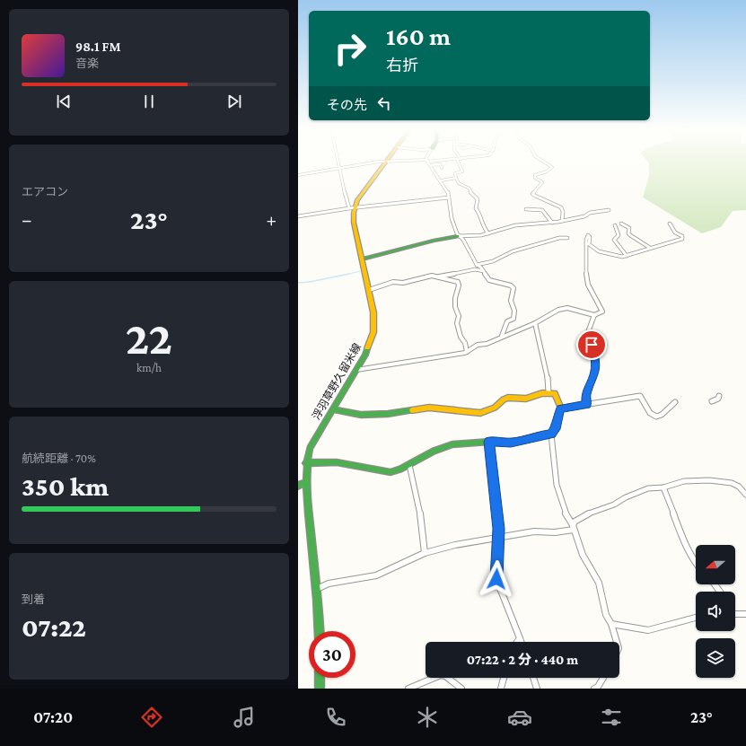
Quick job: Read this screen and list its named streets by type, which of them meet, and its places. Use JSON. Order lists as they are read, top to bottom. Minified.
{"streets":{"main road":["浮羽草野久留米線"]},"north":"left","page":{"turn":["160 m","右折"],"song":["98.1 FM","音楽"],"then":"その先","tile":["エアコン",["22","km/h"],["航続距離 · 70%","350 km"],["到着","07:22"]],"heat":["−","23°","+"],"limit":"30","trip":"07:22 · 2 分 · 440 m","tabs":["07:20","23°"]}}
